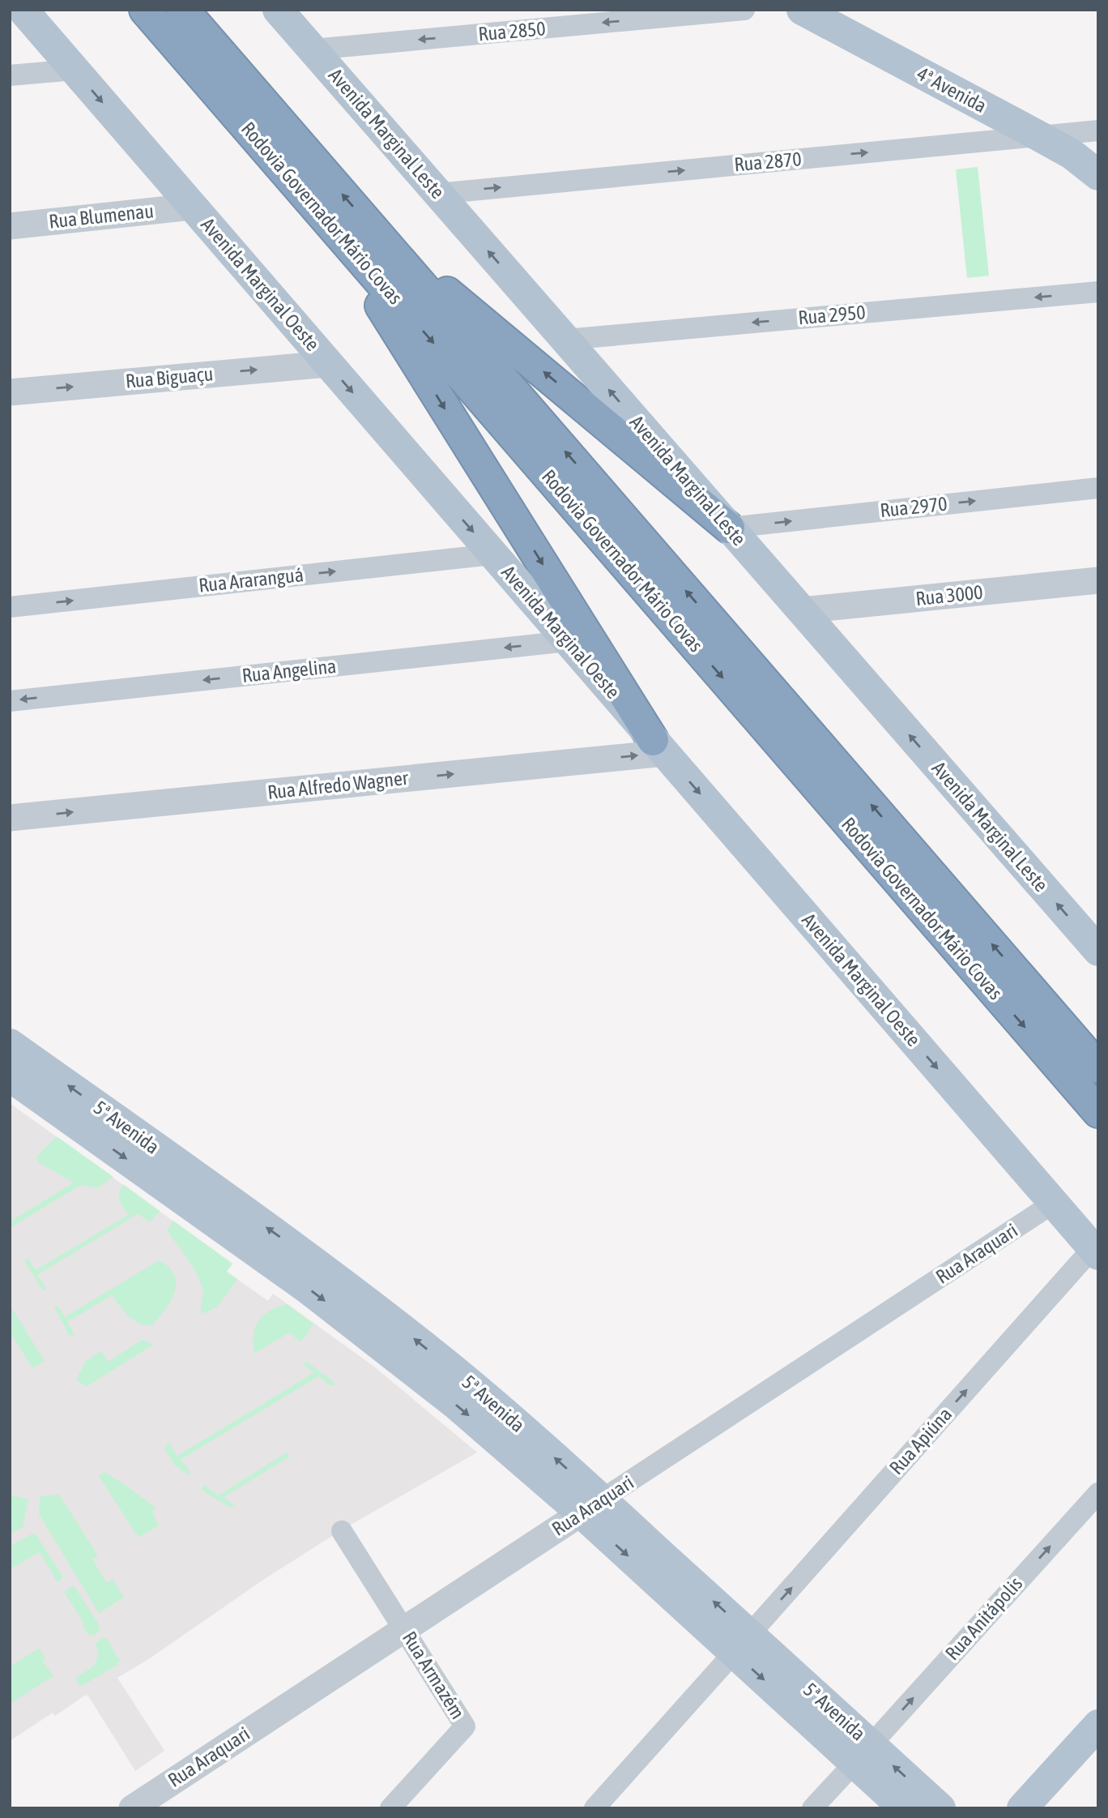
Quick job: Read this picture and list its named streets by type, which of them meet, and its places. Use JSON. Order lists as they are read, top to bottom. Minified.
{"streets":{"highway":["Rodovia Governador Mário Covas"],"main road":["4ª Avenida","Avenida Marginal Leste","Avenida Marginal Oeste","5ª Avenida"],"street":["Rua 2850","Rua 2870","Rua Blumenau","Rua 2950","Rua Biguaçu","Rua 2970","Rua Araranguá","Rua 3000","Rua Angelina","Rua Alfredo Wagner","Rua Araquari","Rua Apiúna","Rua Anitápolis","Rua Armazém"]},"crossings":[["Rua 2850","Avenida Marginal Leste"],["4ª Avenida","Rua 2870"],["Avenida Marginal Leste","Rua 2870"],["Avenida Marginal Leste","Rua 2950"],["Avenida Marginal Leste","Rua 2970"],["Avenida Marginal Leste","Rua 3000"],["Rua Blumenau","Avenida Marginal Oeste"],["Avenida Marginal Oeste","Rua Biguaçu"],["Avenida Marginal Oeste","Rua Araranguá"],["Avenida Marginal Oeste","Rua Angelina"],["Avenida Marginal Oeste","Rua Alfredo Wagner"],["Avenida Marginal Oeste","Rua Araquari"],["Avenida Marginal Oeste","Rua Apiúna"],["5ª Avenida","Rua Araquari"],["5ª Avenida","Rua Apiúna"],["5ª Avenida","Rua Anitápolis"],["Rua Araquari","Rua Armazém"]],"one_way":["Rua 2850","Avenida Marginal Leste","Rua 2870","Avenida Marginal Oeste","Rua 2950","Rua Biguaçu","Rua 2970","Rua Araranguá","Rua Angelina","Rua Alfredo Wagner","Rua Apiúna","Rua Anitápolis"]}
